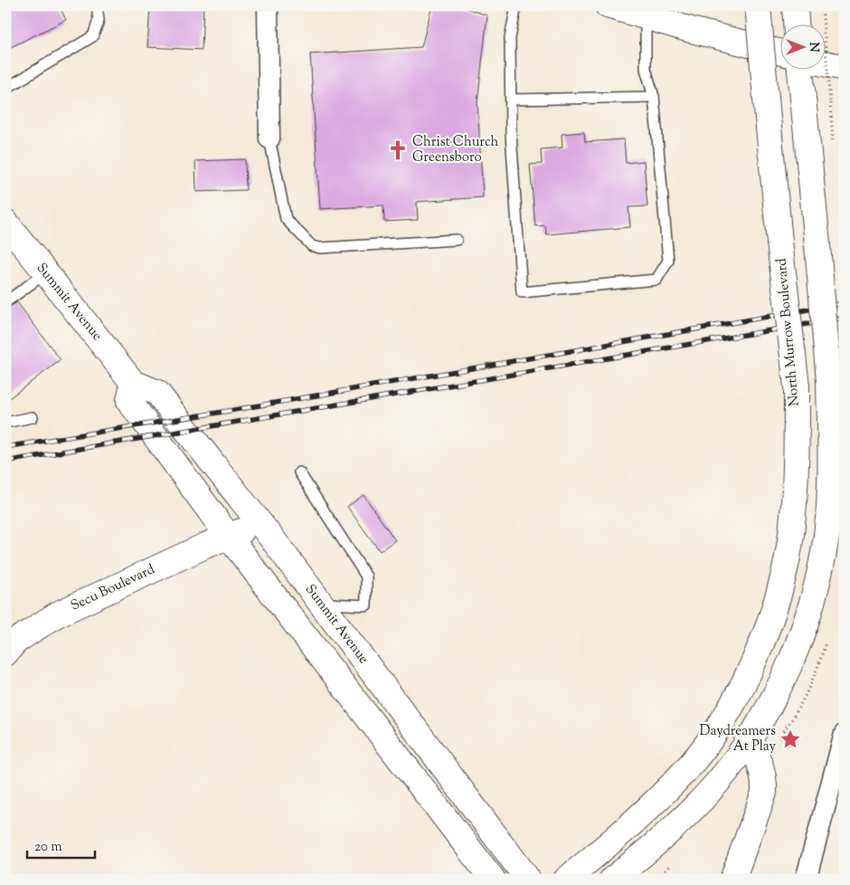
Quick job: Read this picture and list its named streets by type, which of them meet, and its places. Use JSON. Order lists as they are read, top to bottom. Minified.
{"streets":{"main road":["Summit Avenue","North Murrow Boulevard","Secu Boulevard"]},"places":{"church":["Christ Church Greensboro"],"place":["Daydreamers At Play"]},"scale_bar":"20 m","north":"right"}
